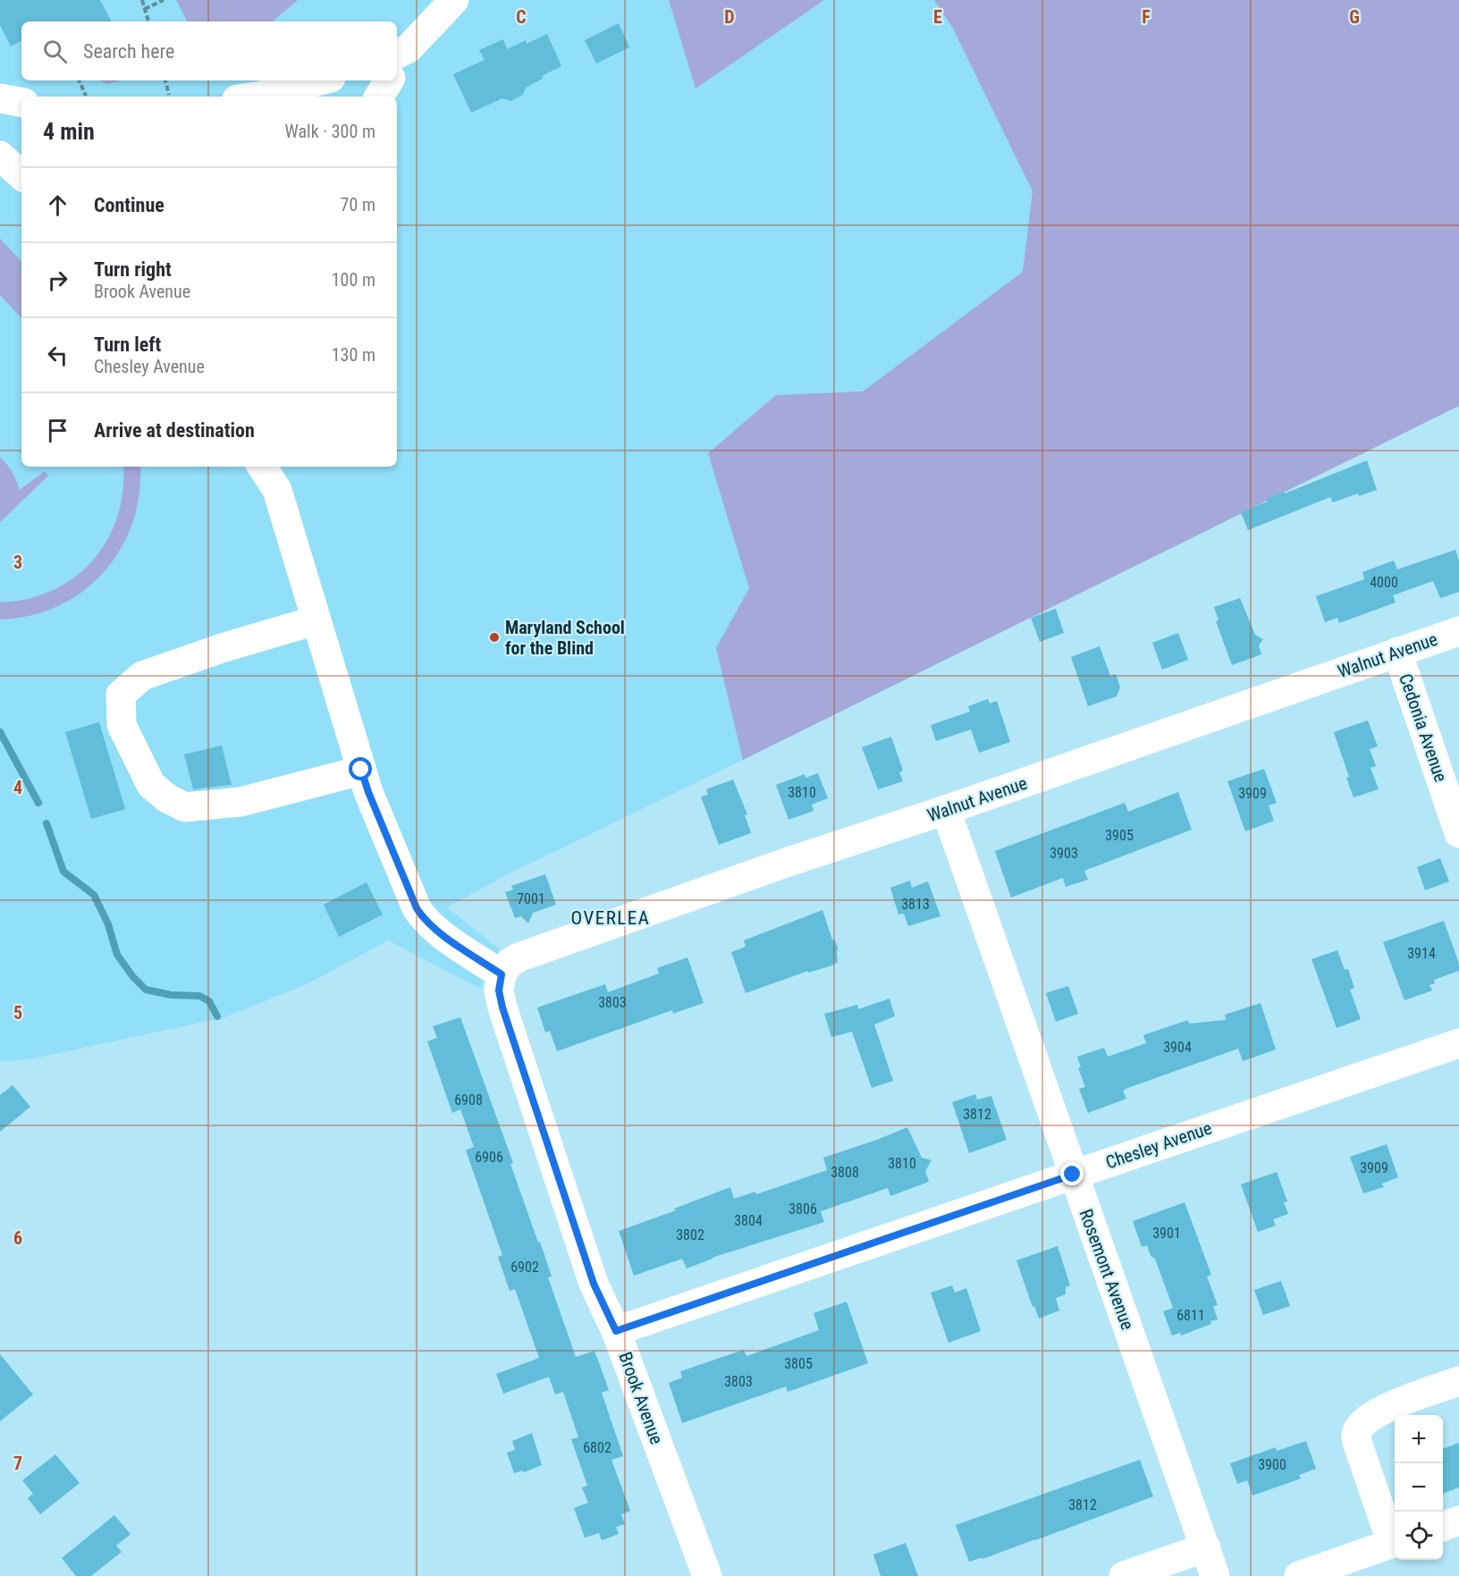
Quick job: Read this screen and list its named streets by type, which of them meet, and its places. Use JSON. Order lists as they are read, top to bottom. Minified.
{"streets":{"street":["Walnut Avenue","Cedonia Avenue","Chesley Avenue","Rosemont Avenue","Brook Avenue"]},"crossings":[["Walnut Avenue","Cedonia Avenue"],["Walnut Avenue","Rosemont Avenue"],["Walnut Avenue","Brook Avenue"],["Chesley Avenue","Rosemont Avenue"],["Chesley Avenue","Brook Avenue"]],"districts":["OVERLEA"],"places":["Maryland School for the Blind"],"house_numbers":["4000","3810","3909","3905","3903","7001","3813","3914","3803","3904","6908","3812","6906","3810","3909","3808","3806","3804","3901","3802","6902","6811","3805","3803","6802","3900","3812"],"page":{"search":"Search here","heading":["4 min","Walk · 300 m"],"list":[["Continue","70 m"],["Turn right","Brook Avenue","100 m"],["Turn left","Chesley Avenue","130 m"],"Arrive at destination"],"map_buttons":["+","−"]},"grid":{"columns":["C","D","E","F","G"],"rows":["3","4","5","6","7"]}}
